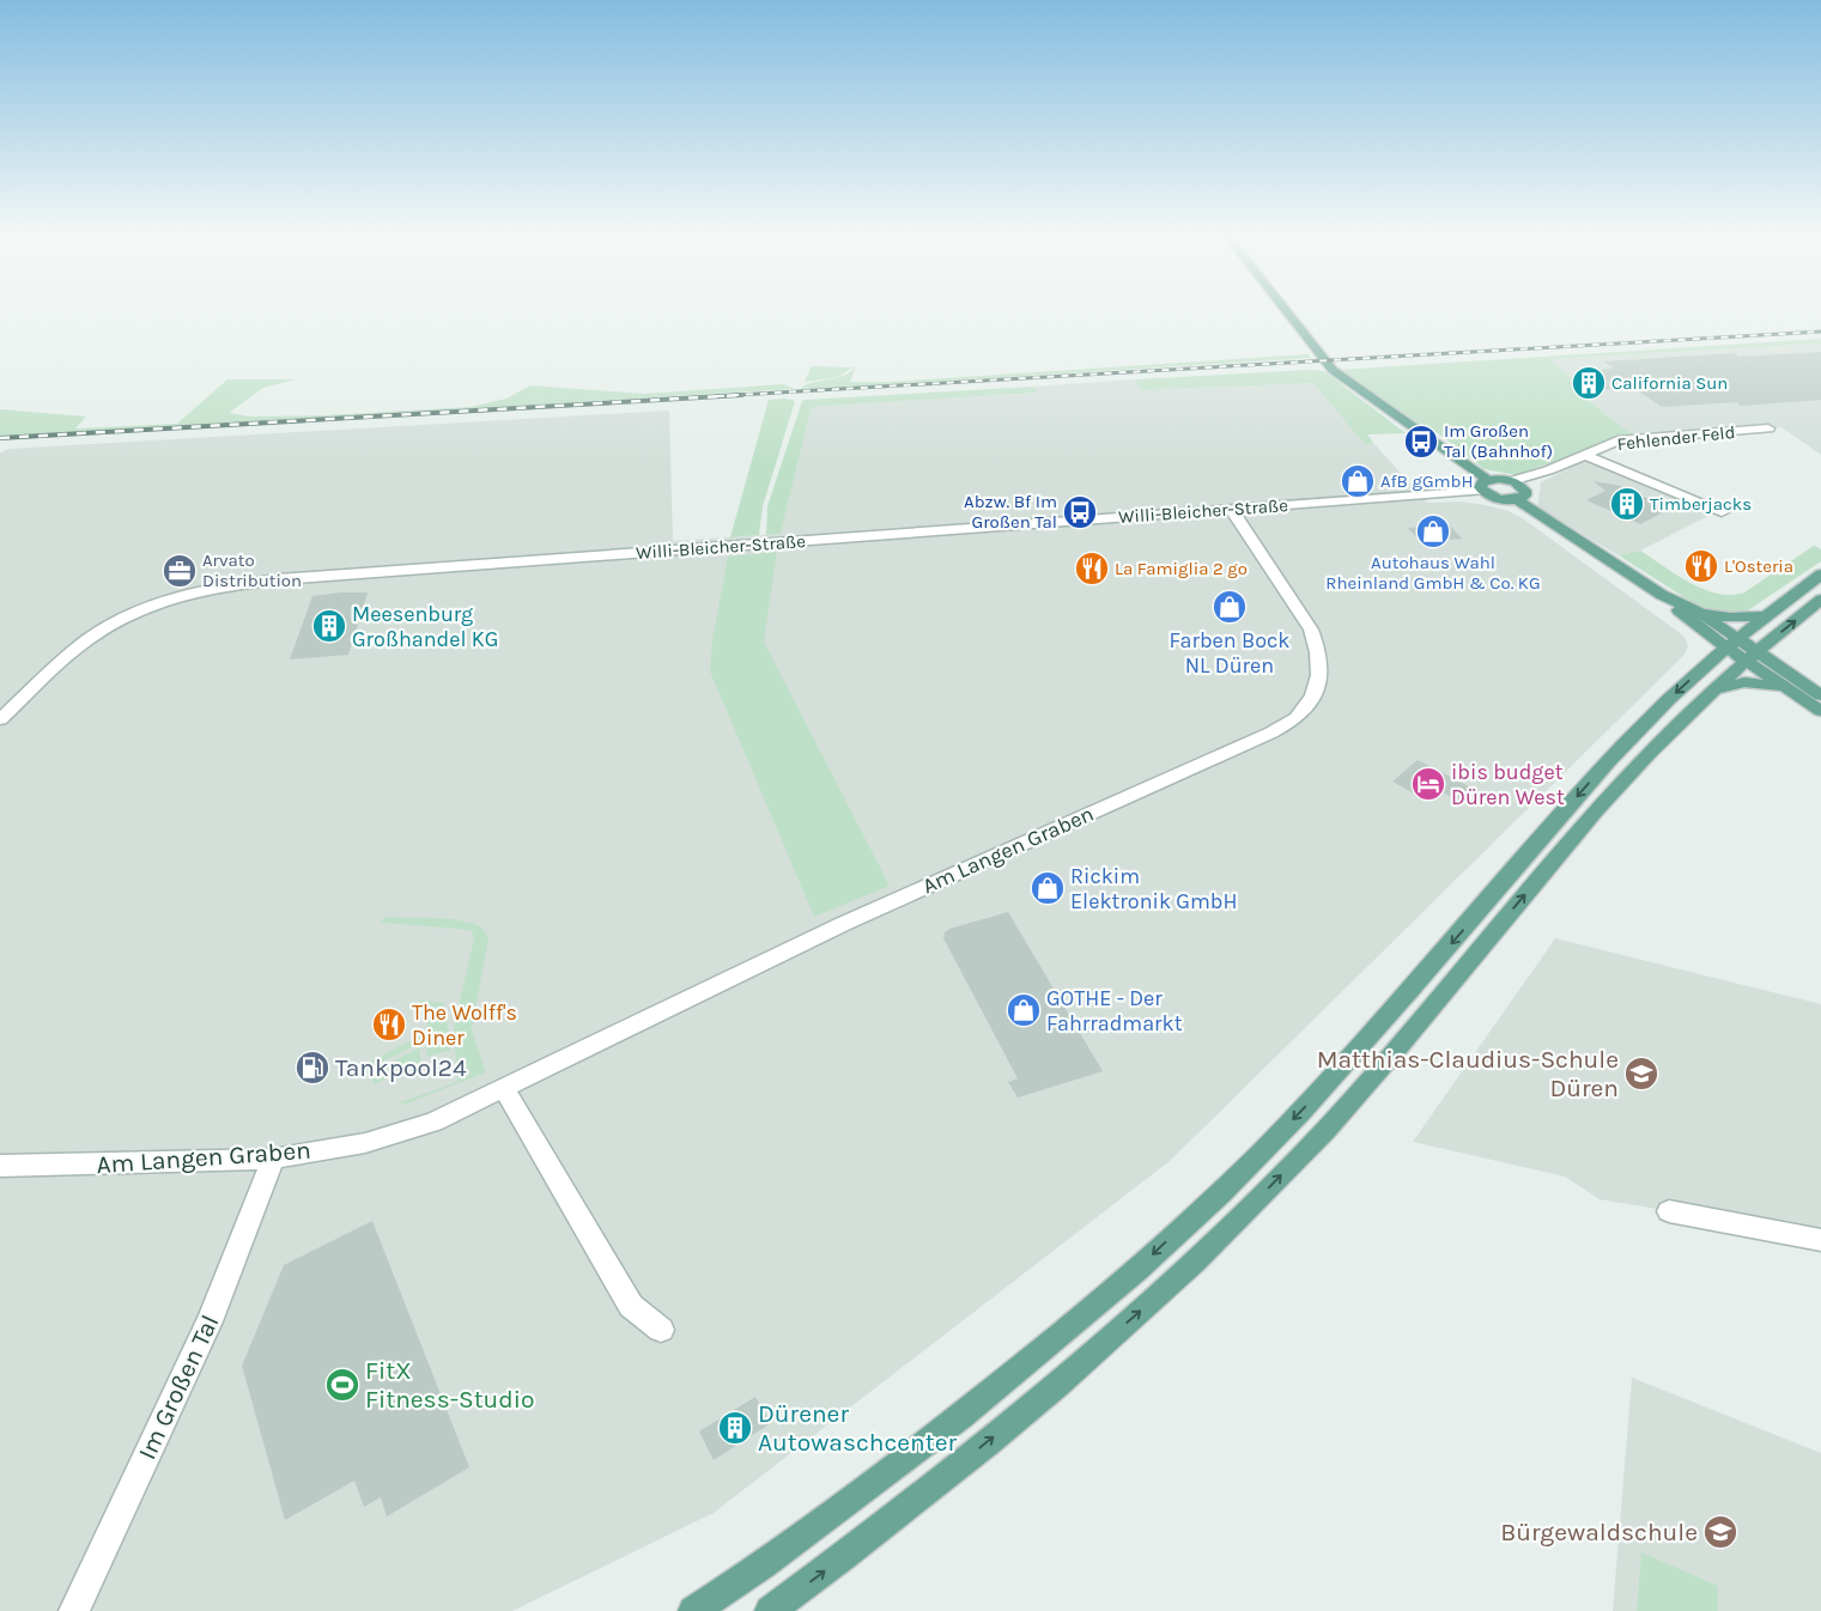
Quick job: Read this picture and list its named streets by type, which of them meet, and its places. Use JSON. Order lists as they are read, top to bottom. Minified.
{"streets":{"street":["Fehlender Feld","Willi-Bleicher-Straße","Am Langen Graben","Im Großen Tal"]},"crossings":[["Willi-Bleicher-Straße","Am Langen Graben"],["Am Langen Graben","Im Großen Tal"]],"places":{"building":["California Sun","Timberjacks","Meesenburg Großhandel KG","Dürener Autowaschcenter"],"bus stop":["Im Großen Tal (Bahnhof)","Abzw. Bf Im Großen Tal"],"shop":["AfB gGmbH","Autohaus Wahl Rheinland GmbH & Co. KG","Farben Bock NL Düren","Rickim Elektronik GmbH","GOTHE - Der Fahrradmarkt"],"restaurant":["L'Osteria","La Famiglia 2 go","The Wolff's Diner"],"office":["Arvato Distribution"],"hotel":["ibis budget Düren West"],"fuel station":["Tankpool24"],"school or university":["Matthias-Claudius-Schule Düren","Bürgewaldschule"],"sports":["FitX Fitness-Studio"]}}
